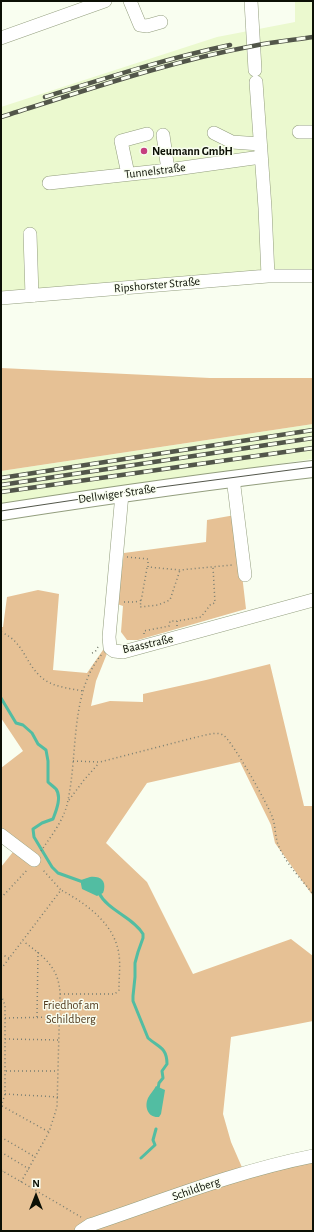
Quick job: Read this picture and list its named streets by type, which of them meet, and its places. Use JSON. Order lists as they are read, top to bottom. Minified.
{"streets":{"main road":["Dellwiger Straße"],"street":["Tunnelstraße","Ripshorster Straße","Baasstraße","Schildberg"]},"crossings":[["Dellwiger Straße","Baasstraße"]],"parks":["Friedhof am Schildberg"],"places":["Neumann GmbH"],"north":"top"}
